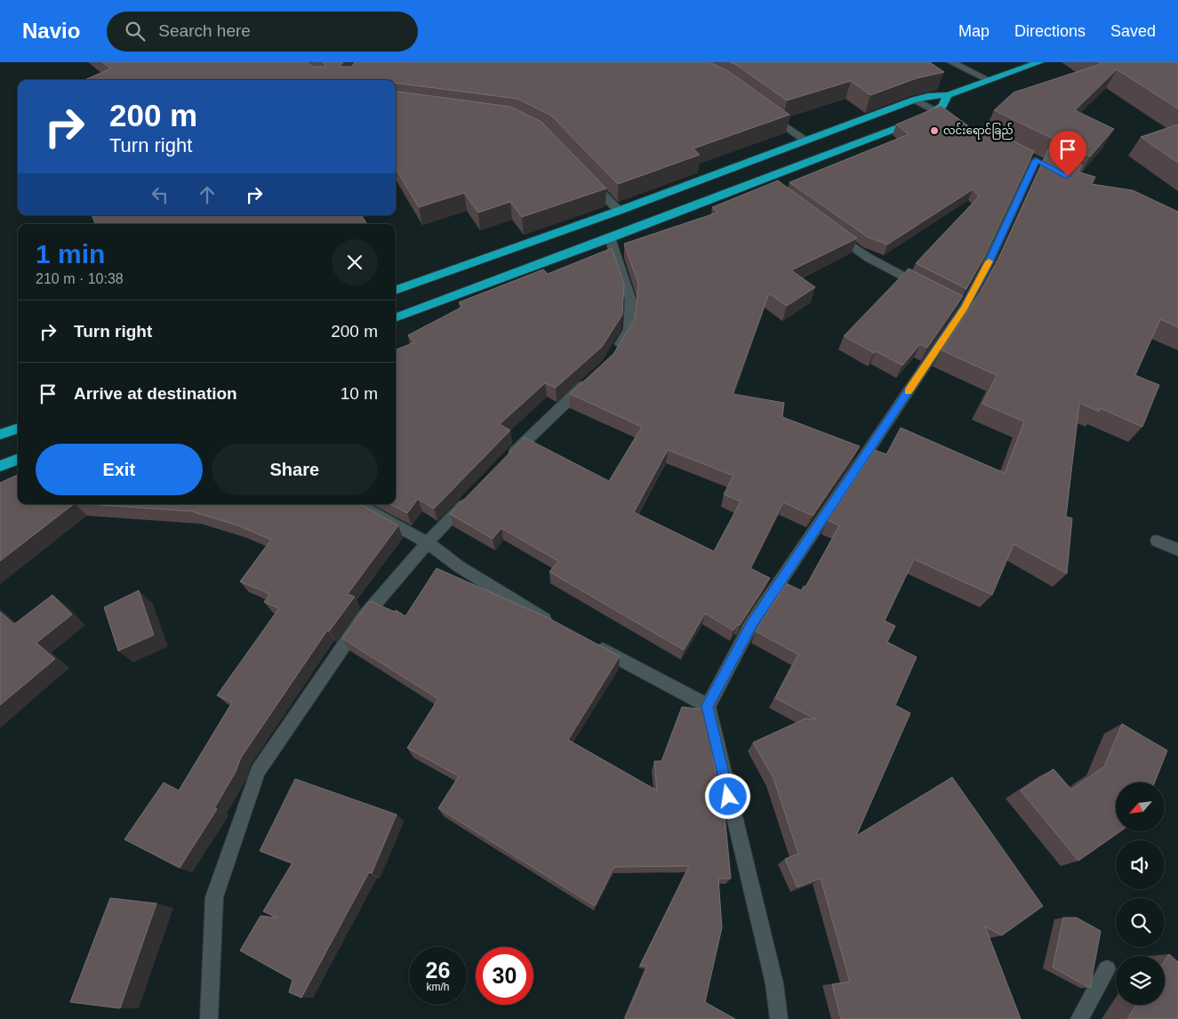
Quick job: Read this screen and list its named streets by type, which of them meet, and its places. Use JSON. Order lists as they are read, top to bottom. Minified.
{"places":["လင်းရောင်ခြည်"],"north":"bottom left","page":{"header":"Navio","search":"Search here","nav":["Map","Directions","Saved"],"turn":["200 m","Turn right"],"heading":["1 min","210 m · 10:38"],"list":[{"name":"Turn right","value":"200 m"},{"name":"Arrive at destination","value":"10 m"}],"buttons":["Exit","Share"],"speed":"26 km/h","limit":"30"}}
